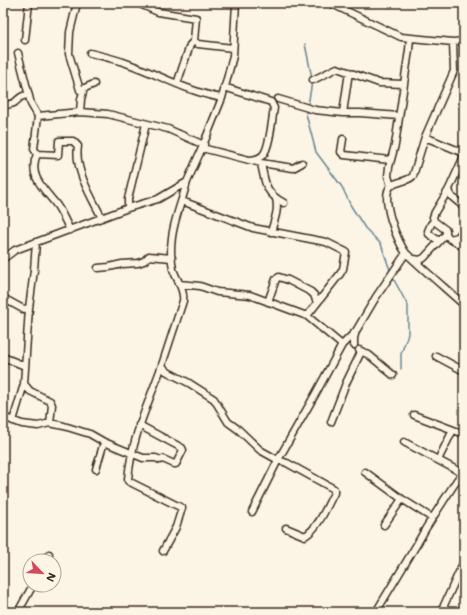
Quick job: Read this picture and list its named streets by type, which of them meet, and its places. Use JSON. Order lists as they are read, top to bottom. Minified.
{"north":"bottom right"}
